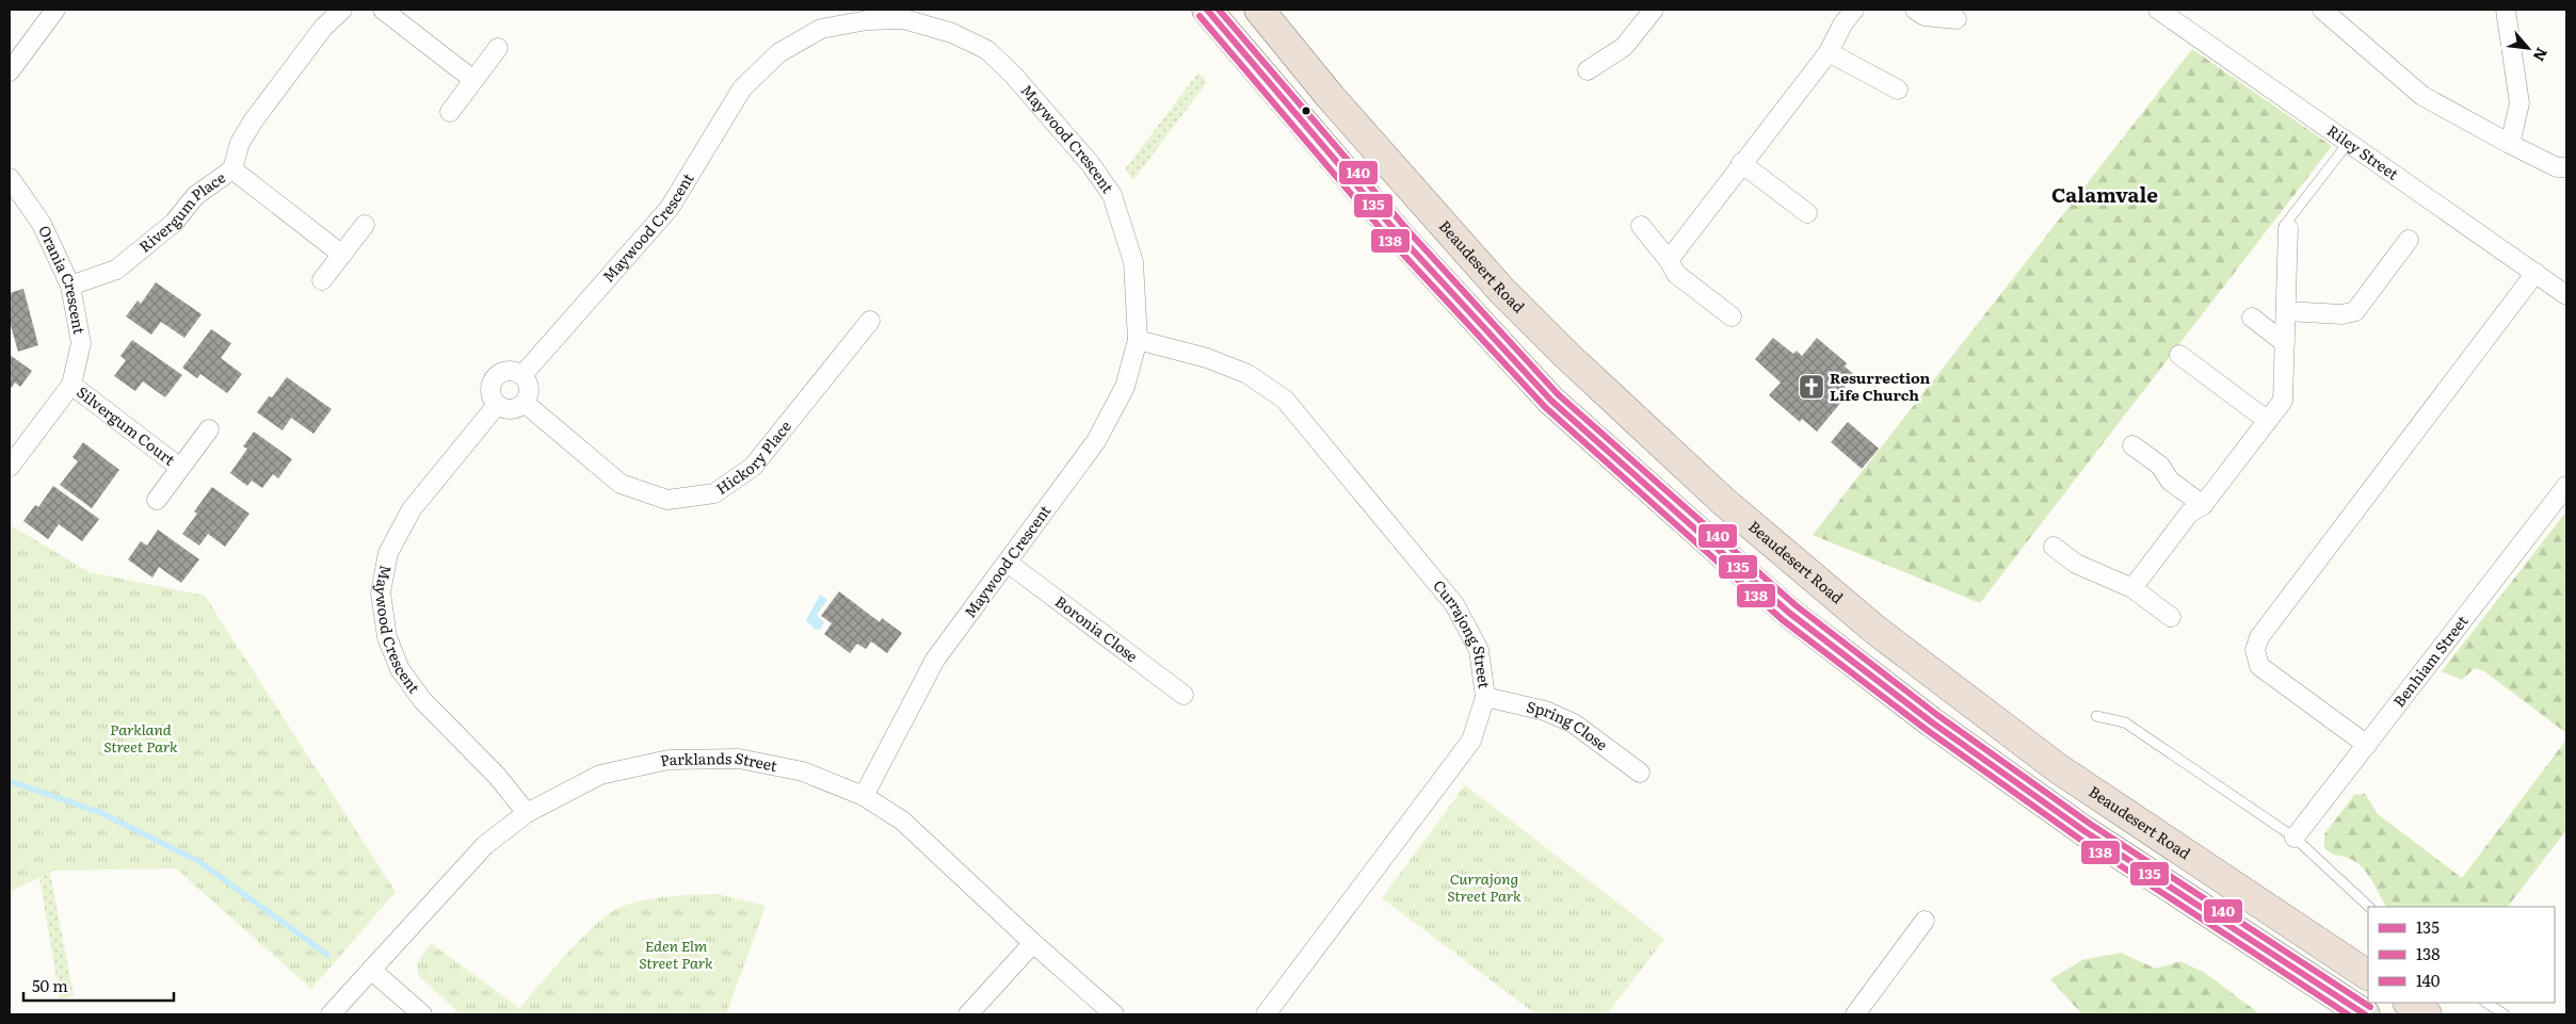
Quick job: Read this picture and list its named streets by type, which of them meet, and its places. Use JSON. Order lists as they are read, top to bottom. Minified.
{"streets":{"highway":["Beaudesert Road"],"street":["Maywood Crescent","Riley Street","Rivergum Place","Orania Crescent","Silvergum Court","Hickory Place","Boronia Close","Currajong Street","Benhiam Street","Spring Close","Parklands Street"]},"crossings":[["Maywood Crescent","Hickory Place"],["Maywood Crescent","Boronia Close"],["Maywood Crescent","Currajong Street"],["Maywood Crescent","Parklands Street"],["Rivergum Place","Orania Crescent"],["Orania Crescent","Silvergum Court"],["Currajong Street","Spring Close"]],"districts":["Calamvale"],"parks":["Parkland Street Park","Currajong Street Park","Eden Elm Street Park"],"places":{"church":["Resurrection Life Church"]},"lines":["transit line 135","transit line 140","transit line 138"],"legend":["135","138","140"],"scale_bar":"50 m","north":"bottom right"}
